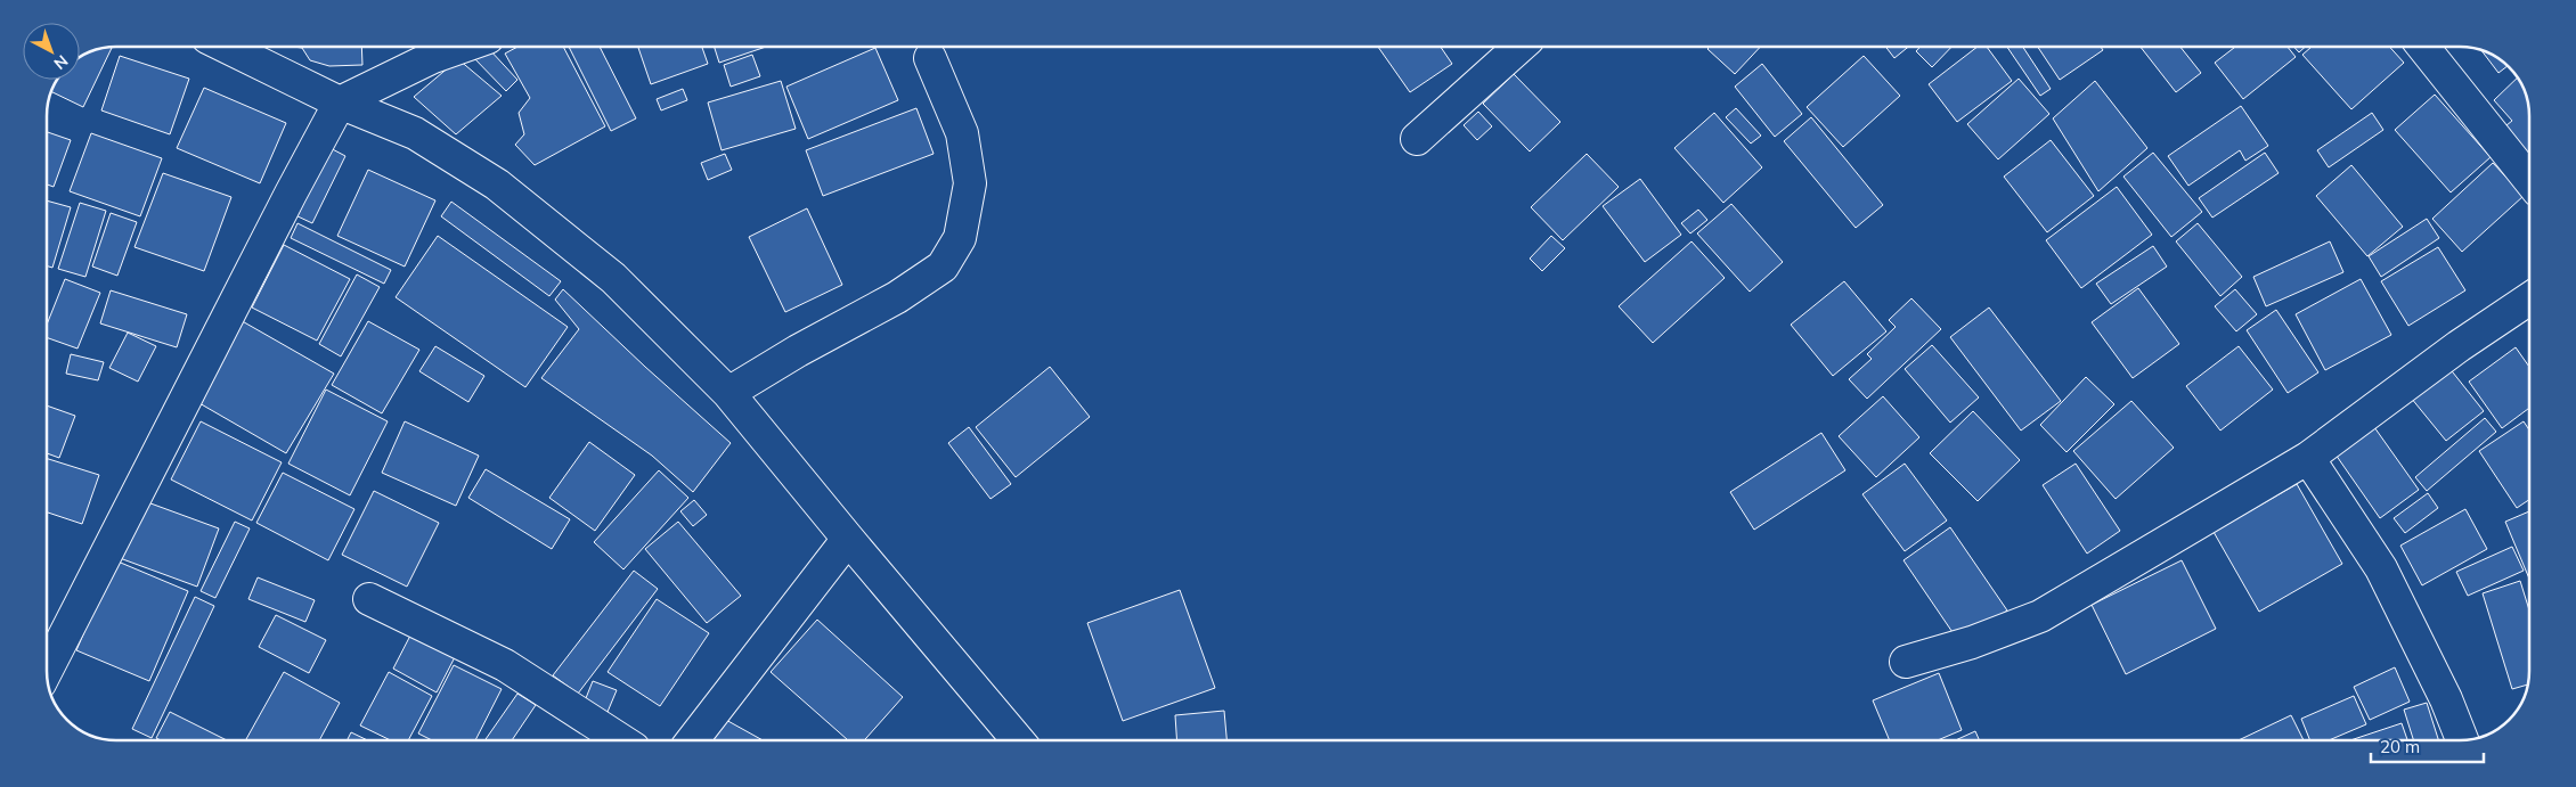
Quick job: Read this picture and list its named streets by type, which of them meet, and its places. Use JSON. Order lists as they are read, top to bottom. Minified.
{"scale_bar":"20 m","north":"bottom right"}
